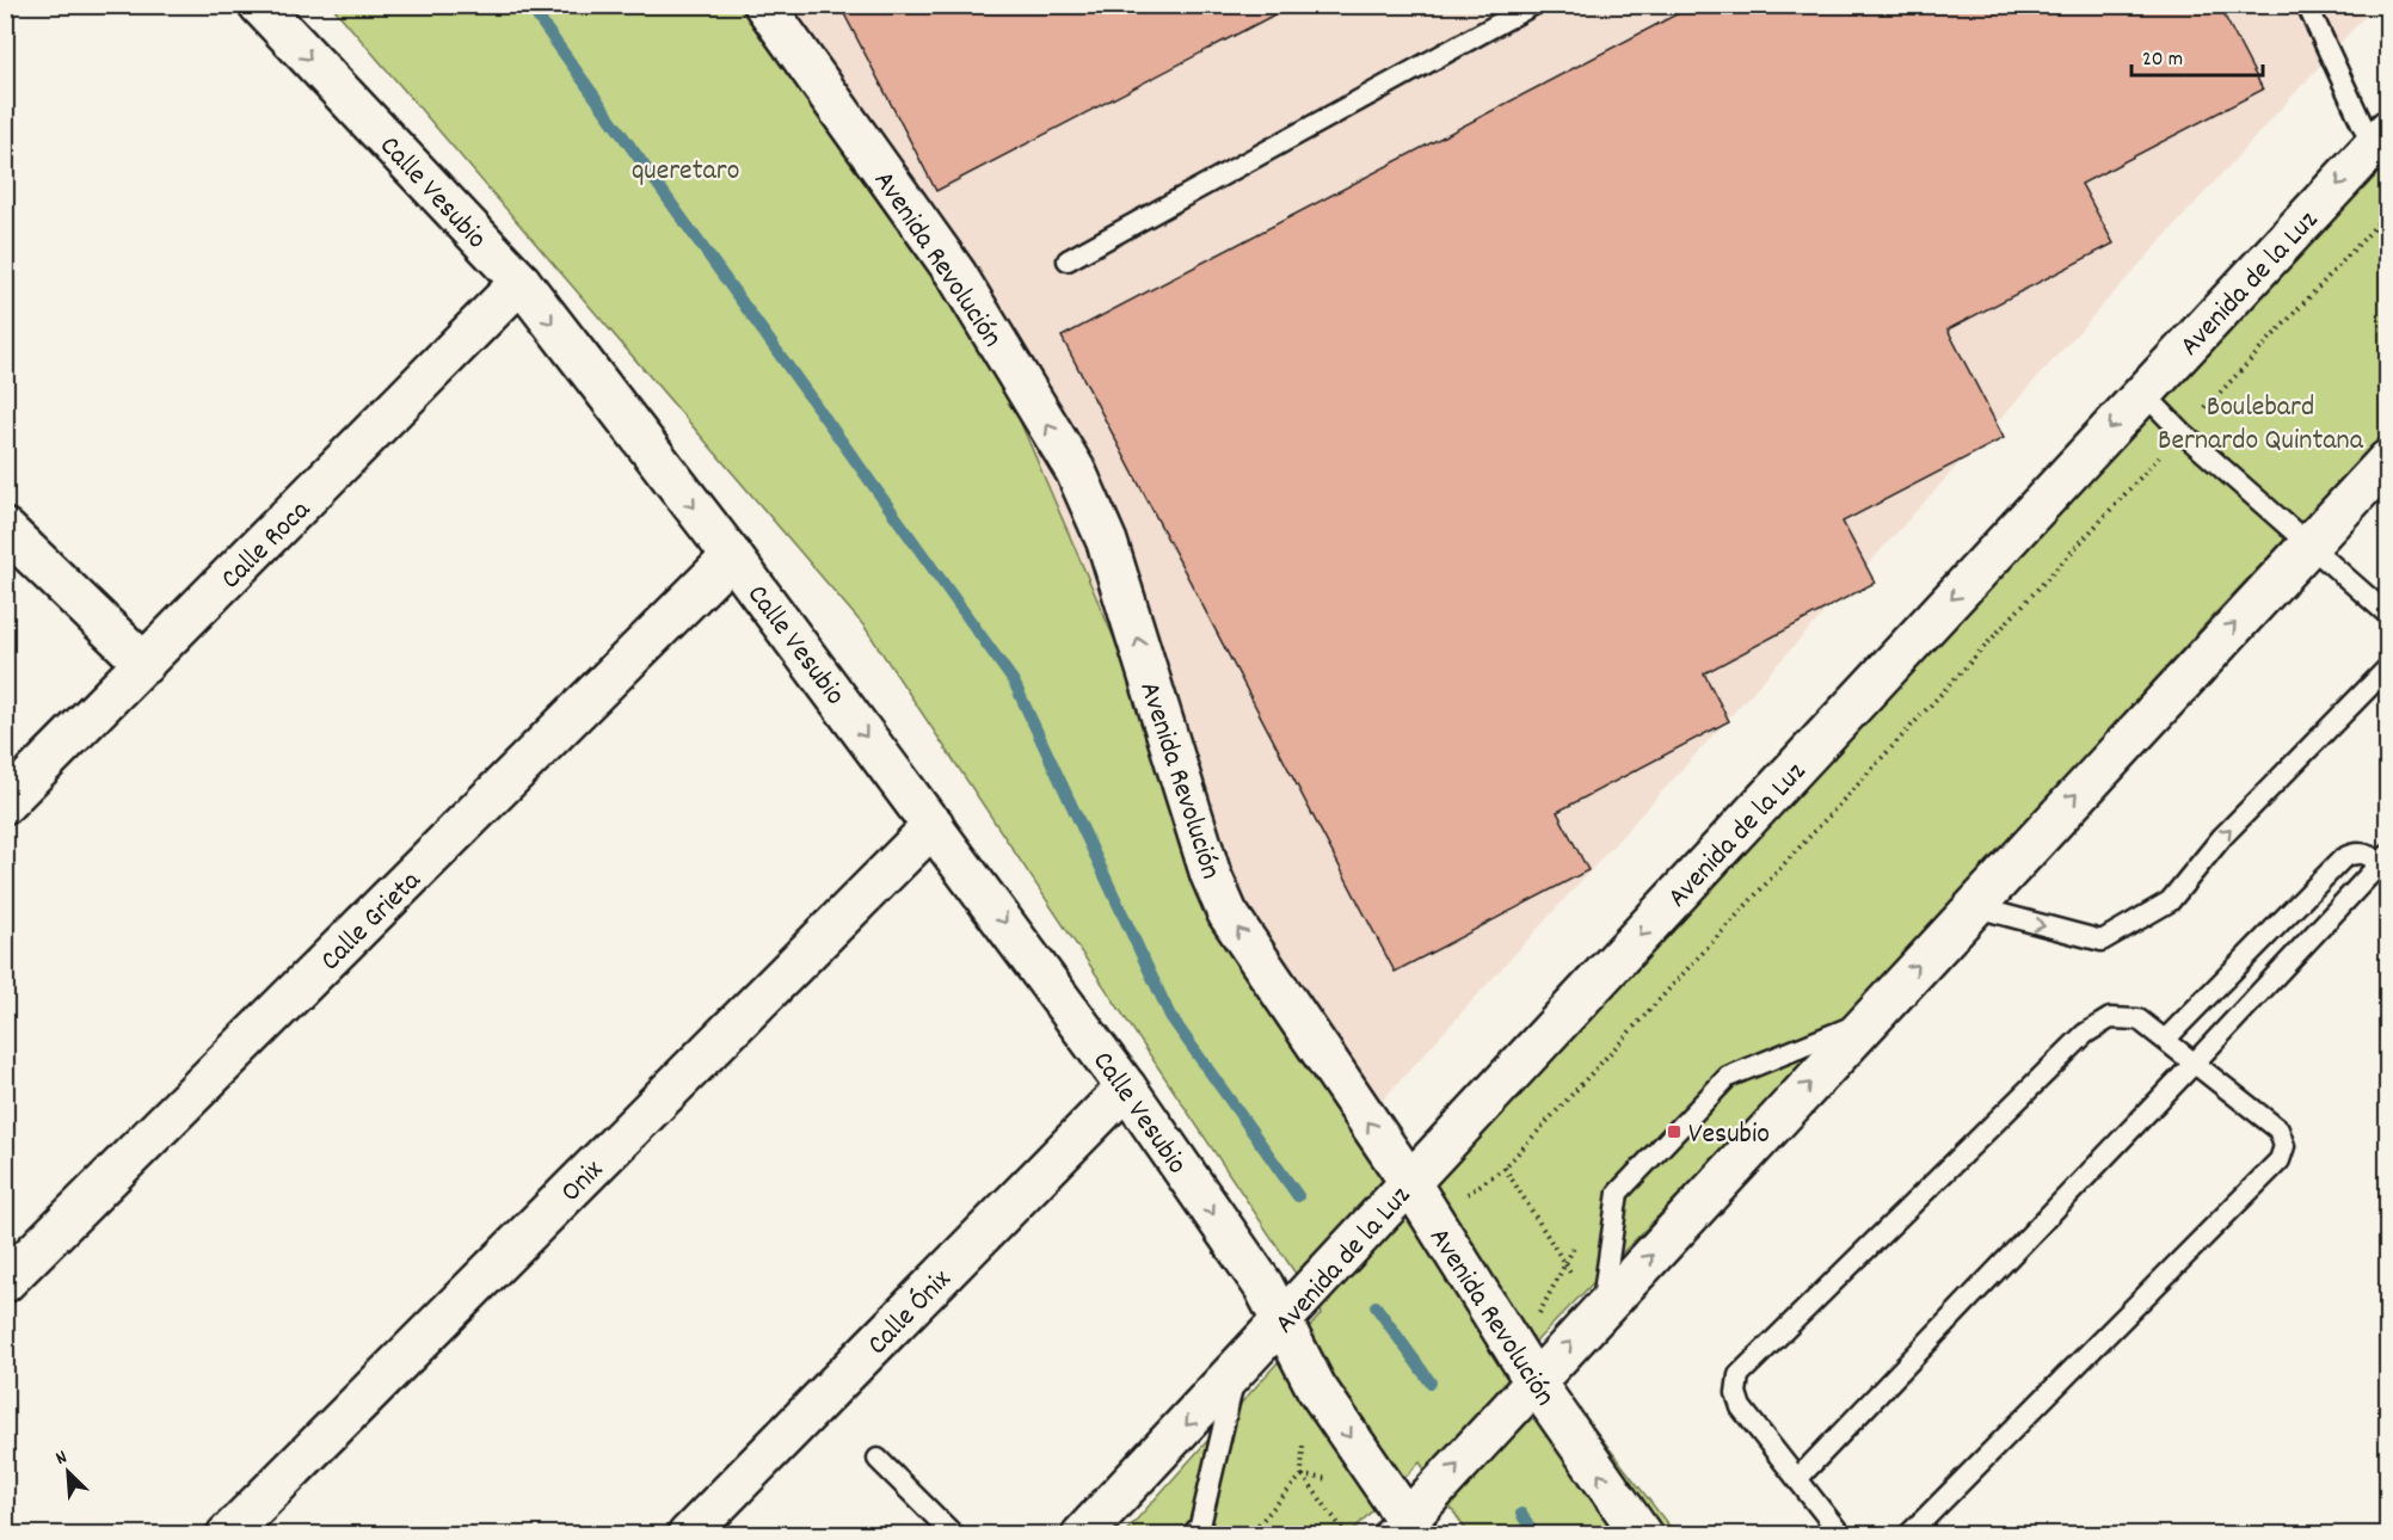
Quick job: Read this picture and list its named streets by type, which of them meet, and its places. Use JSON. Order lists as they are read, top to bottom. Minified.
{"streets":{"street":["Calle Vesubio","Avenida Revolución","Avenida de la Luz","Calle Roca","Calle Grieta","Onix","Calle Ónix"]},"crossings":[["Calle Vesubio","Avenida de la Luz"],["Calle Vesubio","Calle Roca"],["Calle Vesubio","Calle Grieta"],["Calle Vesubio","Onix"],["Calle Vesubio","Calle Ónix"],["Avenida Revolución","Avenida de la Luz"]],"one_way":["Calle Vesubio","Avenida Revolución"],"parks":["queretaro","Boulebard Bernardo Quintana"],"places":{"transit":["Vesubio"]},"scale_bar":"20 m","north":"top left"}
